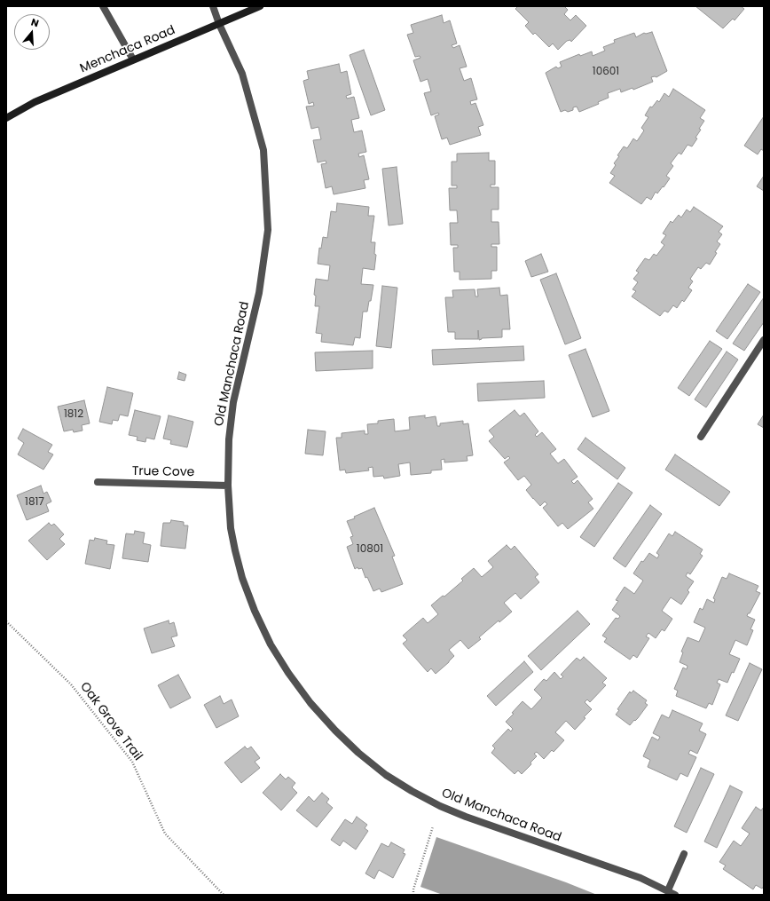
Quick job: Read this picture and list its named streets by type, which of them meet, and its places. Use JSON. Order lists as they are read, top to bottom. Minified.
{"streets":{"main road":["Menchaca Road"],"street":["Old Manchaca Road","True Cove"],"path":["Oak Grove Trail"]},"crossings":[["Menchaca Road","Old Manchaca Road"],["Old Manchaca Road","True Cove"]],"house_numbers":["10601","1812","1817","10801"],"north":"top"}
